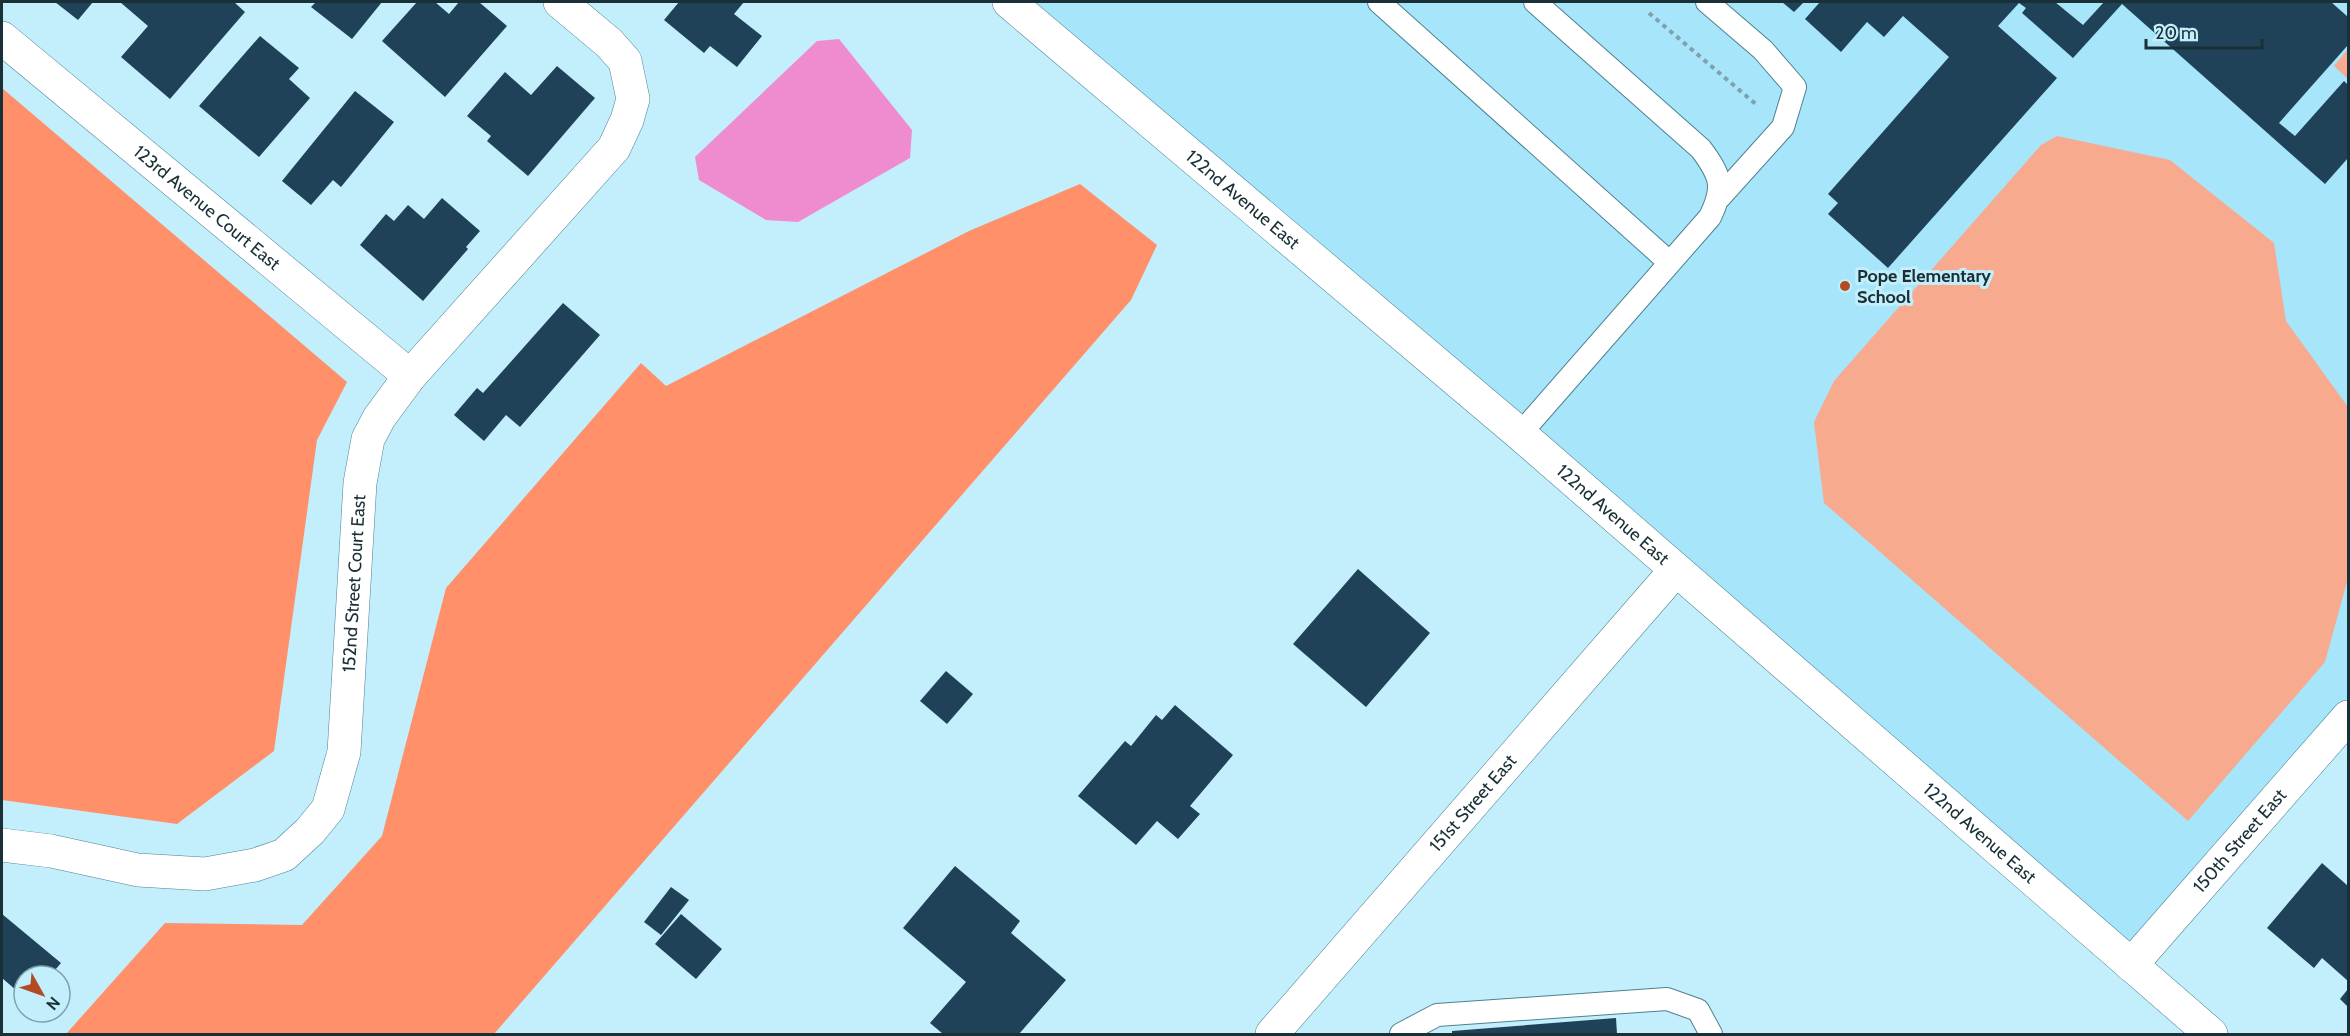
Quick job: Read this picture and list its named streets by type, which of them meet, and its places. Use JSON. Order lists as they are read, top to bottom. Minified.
{"streets":{"street":["122nd Avenue East","123rd Avenue Court East","152nd Street Court East","151st Street East","150th Street East"]},"crossings":[["122nd Avenue East","151st Street East"],["122nd Avenue East","150th Street East"],["123rd Avenue Court East","152nd Street Court East"]],"places":["Pope Elementary School"],"scale_bar":"20 m","north":"bottom right"}
